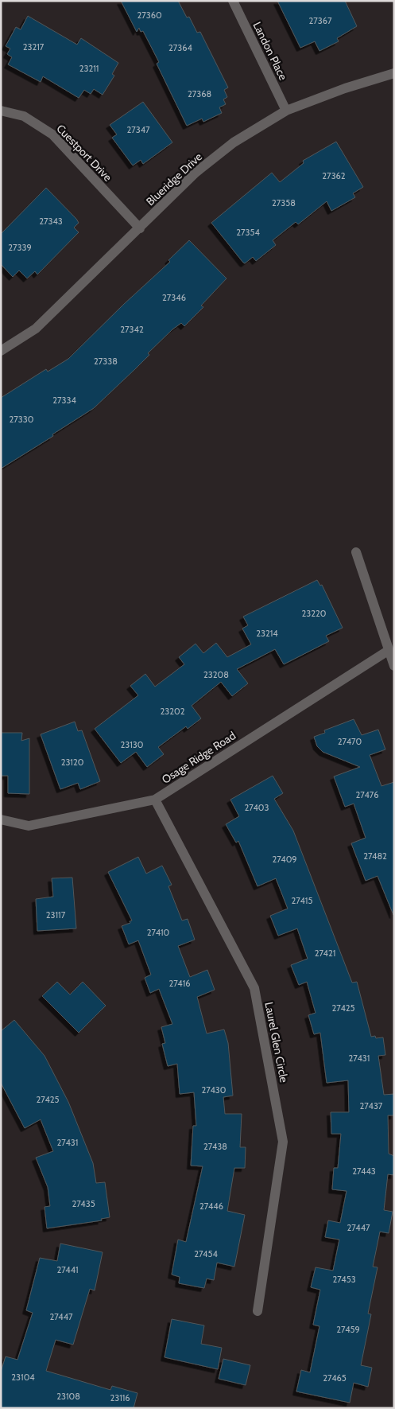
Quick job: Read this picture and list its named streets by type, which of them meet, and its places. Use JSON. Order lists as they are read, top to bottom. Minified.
{"streets":{"street":["Landon Place","Cuestport Drive","Blueridge Drive","Osage Ridge Road","Laurel Glen Circle"]},"crossings":[["Landon Place","Blueridge Drive"],["Cuestport Drive","Blueridge Drive"],["Osage Ridge Road","Laurel Glen Circle"]],"house_numbers":["27360","27367","23217","27364","23211","27368","27347","27362","27358","27343","27354","27339","27346","27342","27338","27334","27330","23220","23214","23208","23202","27470","23130","23120","27476","27403","27482","27409","27415","23117","27410","27421","27416","27425","27431","27430","27425","27437","27431","27438","27443","27435","27446","27447","27454","27441","27453","27447","27459","23104","27465","23108","23116"]}
